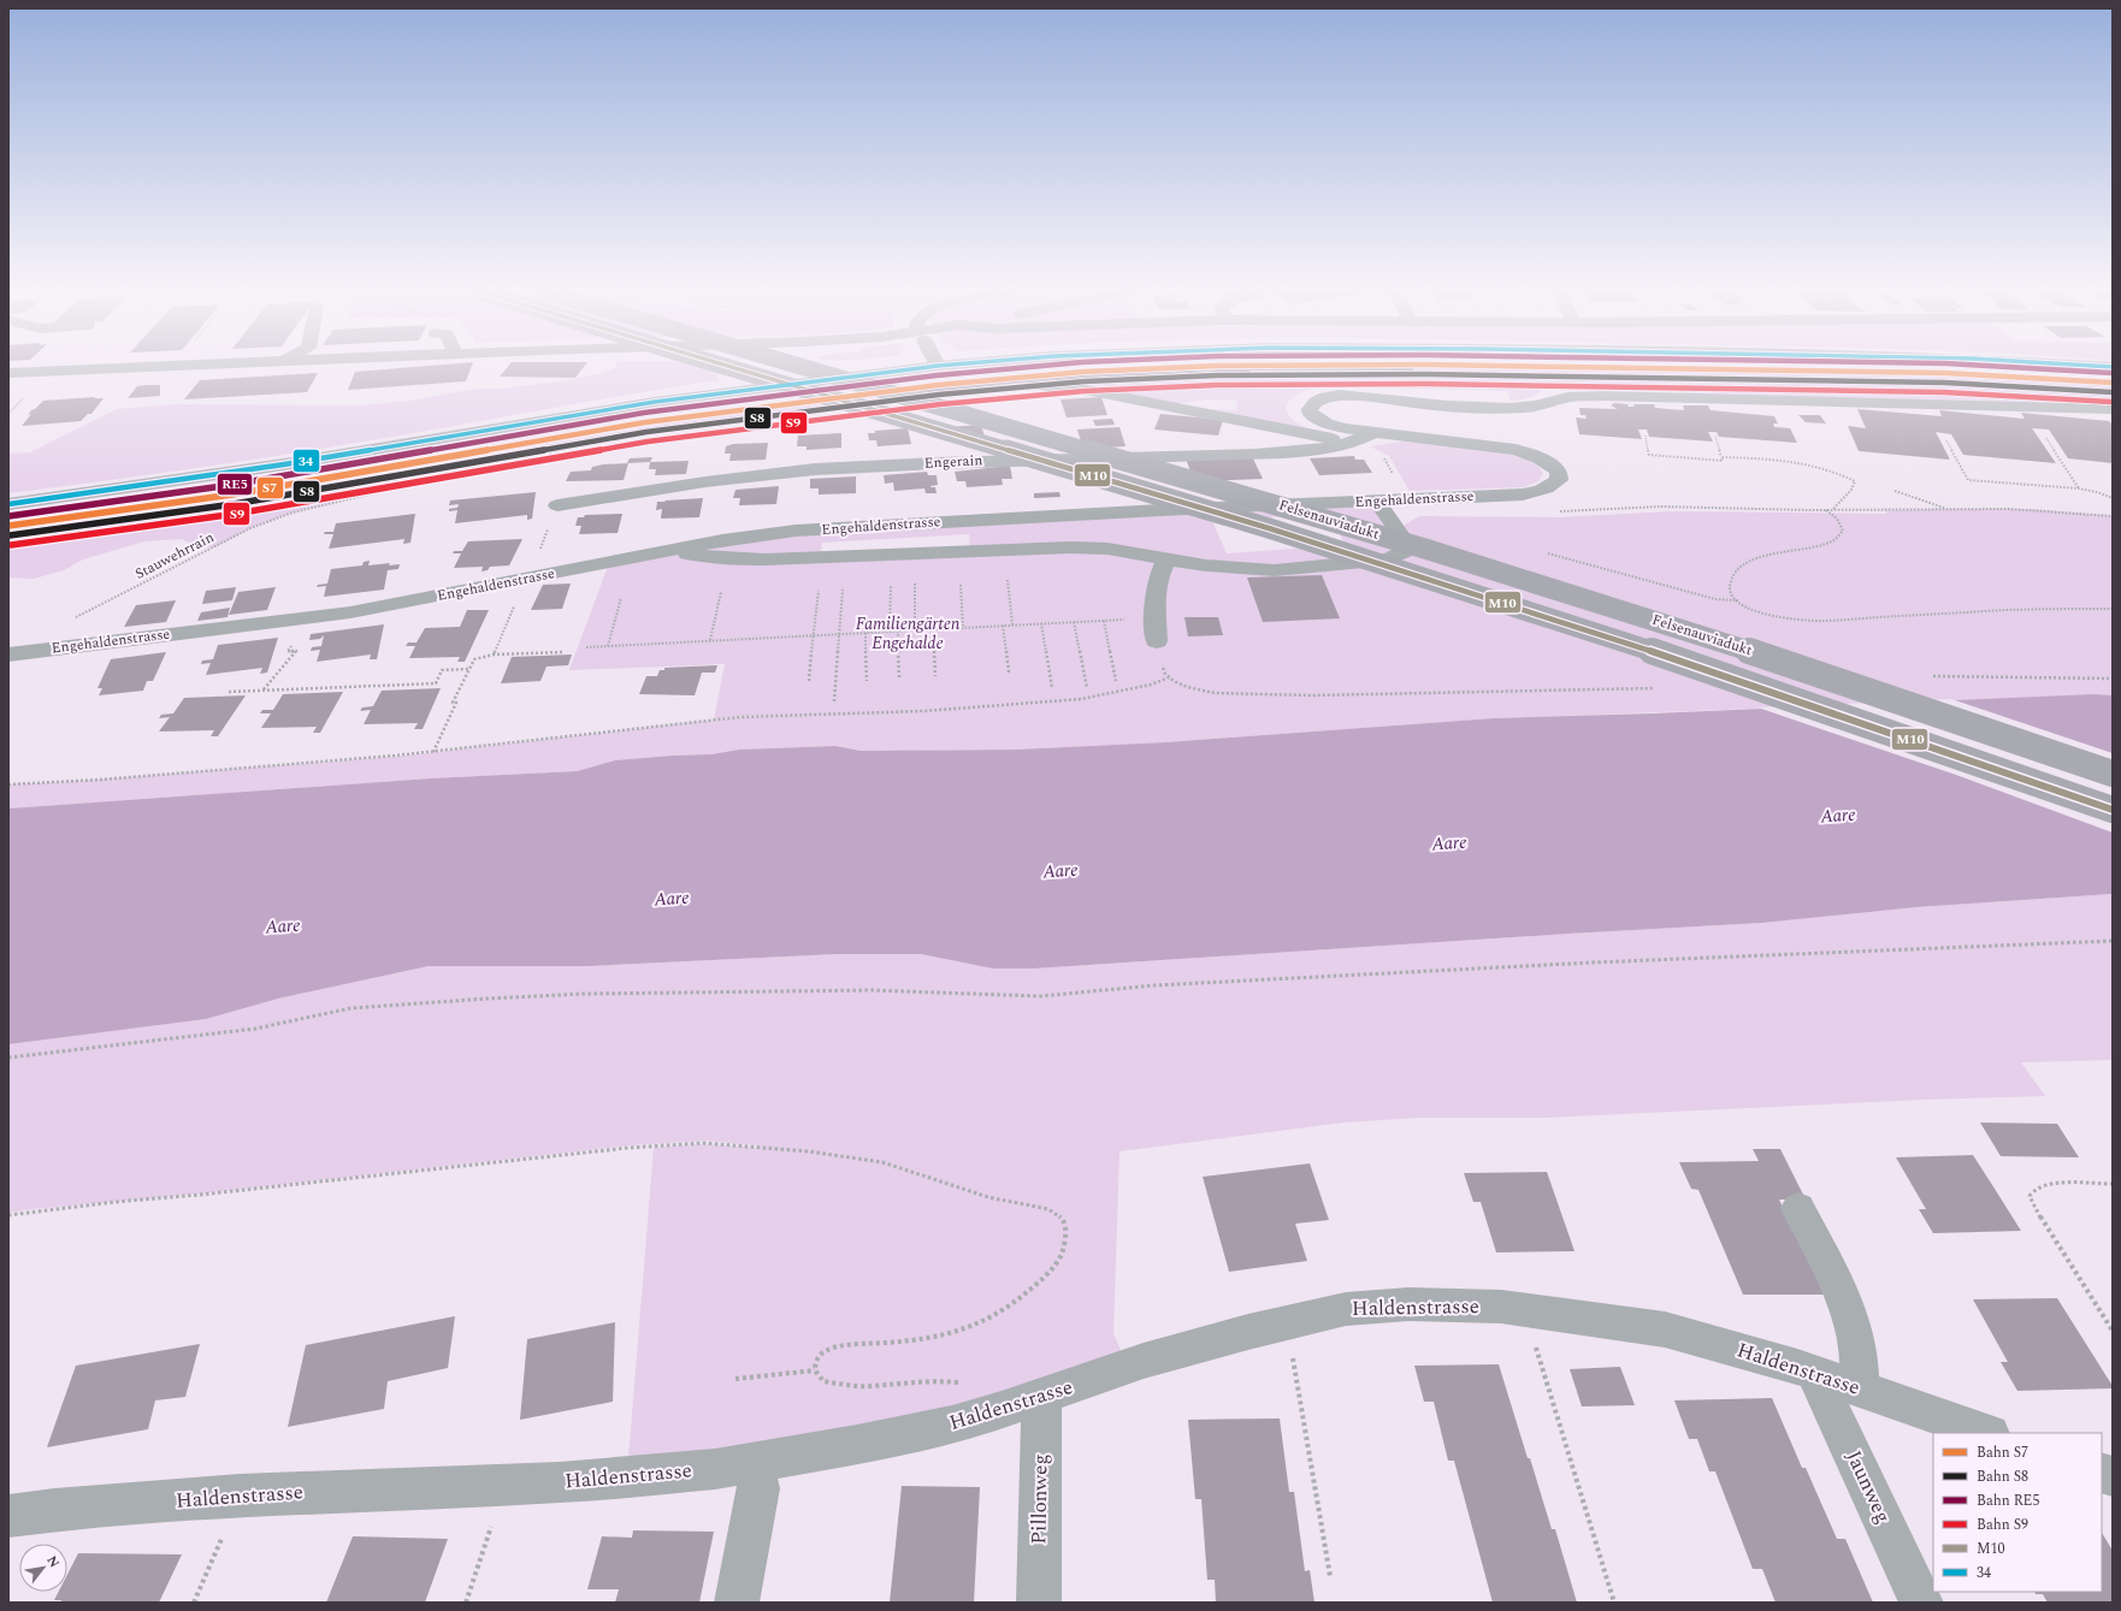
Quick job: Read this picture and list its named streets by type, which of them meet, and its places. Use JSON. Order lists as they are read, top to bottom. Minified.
{"streets":{"highway":["Felsenauviadukt"],"street":["Engerain","Engehaldenstrasse","Haldenstrasse","Jaunweg","Pillonweg"],"path":["Stauwehrrain"]},"crossings":[["Engerain","Engehaldenstrasse"],["Haldenstrasse","Jaunweg"],["Haldenstrasse","Pillonweg"]],"water":["Aare"],"parks":["Familiengärten Engehalde"],"lines":["rail line S7","rail line RE5","transit line M10","transit line 34","rail line S8","rail line S9"],"legend":["Bahn S7","Bahn S8","Bahn RE5","Bahn S9","M10","34"],"north":"top right"}
